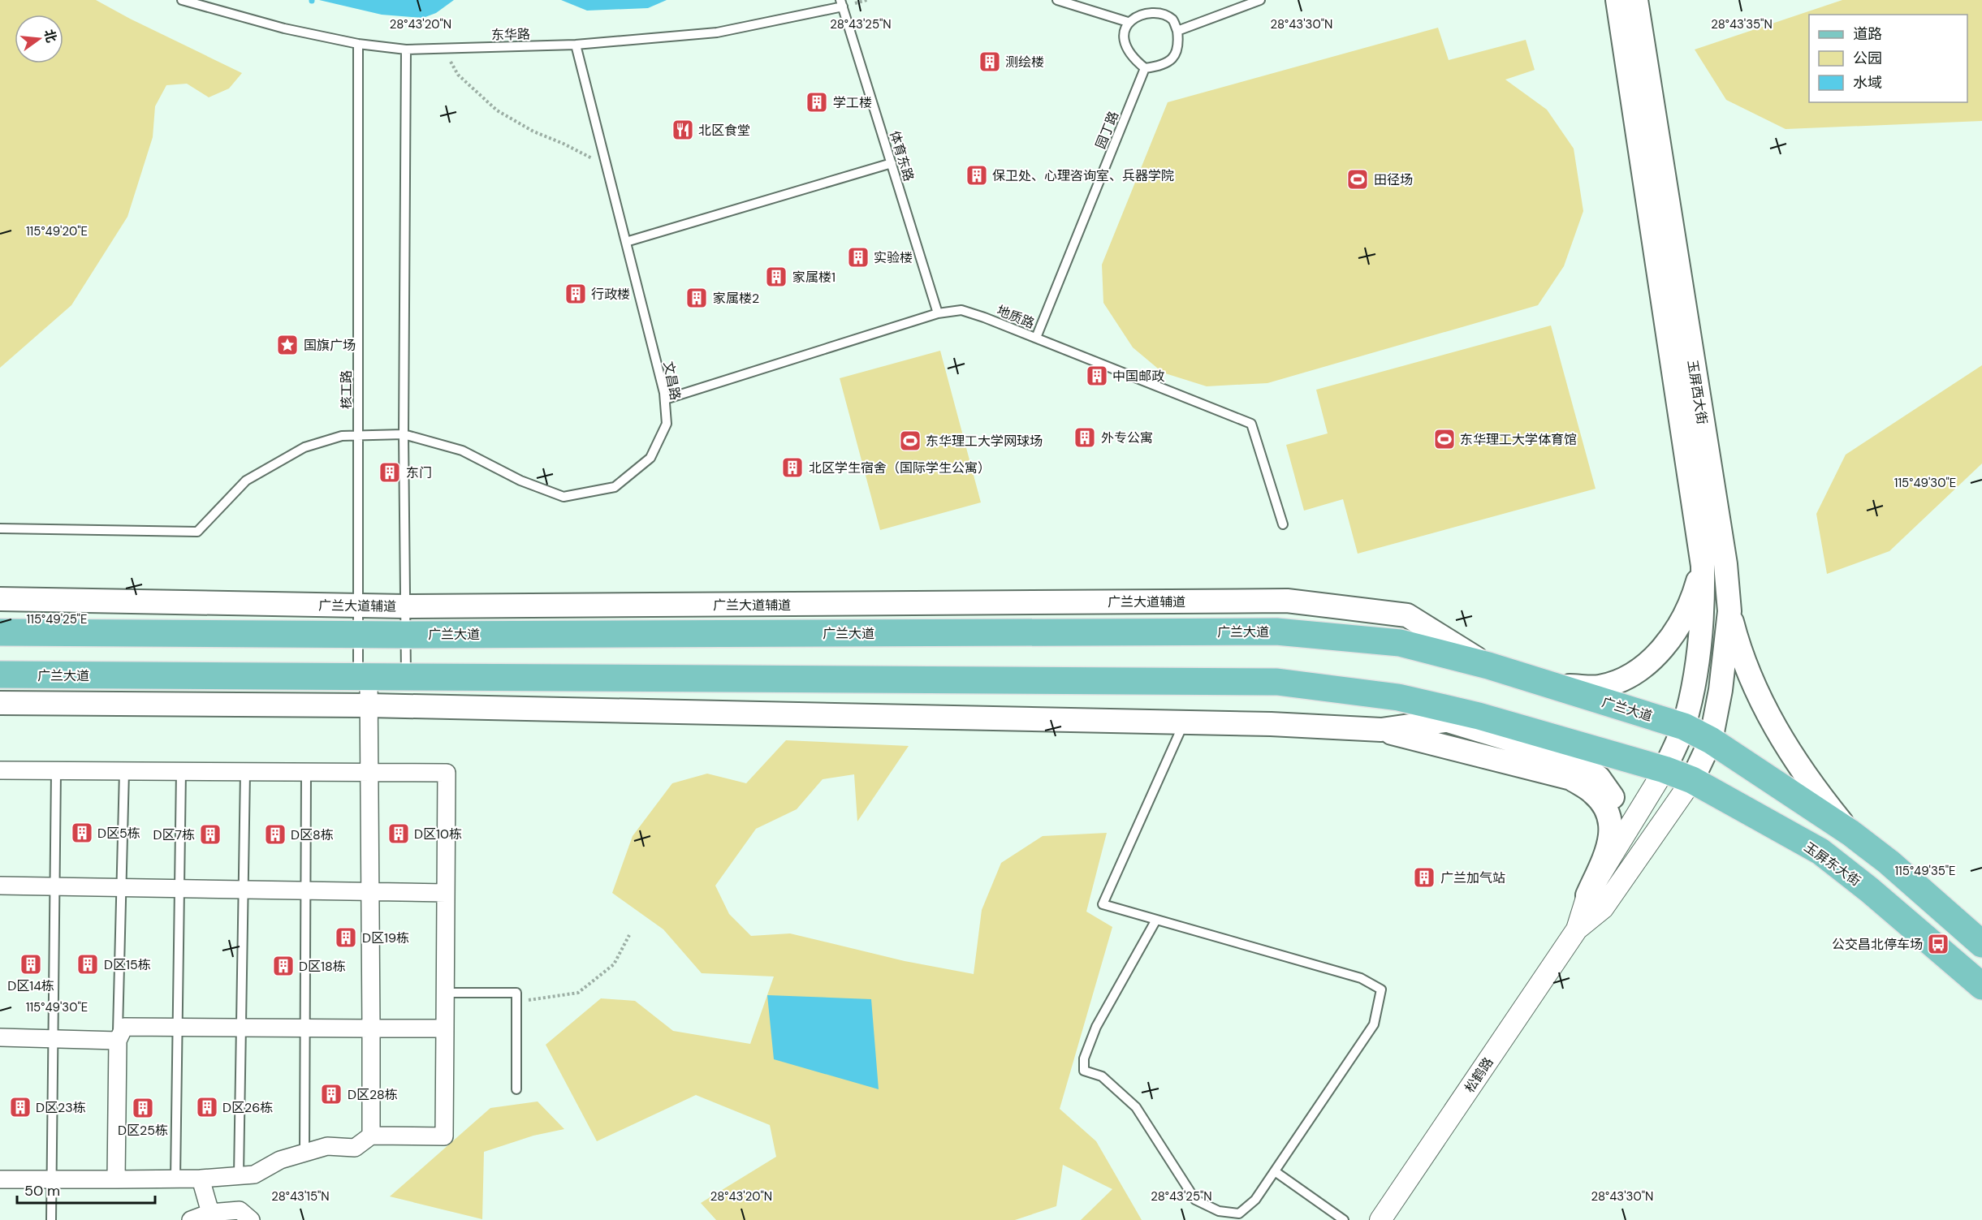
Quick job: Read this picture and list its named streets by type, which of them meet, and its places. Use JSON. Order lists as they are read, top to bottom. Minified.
{"streets":{"main road":["玉屏西大街","广兰大道辅道","广兰大道","玉屏东大街"],"street":["松鹤路"],"lane":["东华路","园丁路","体育东路","地质路","文昌路","核工路"]},"crossings":[["东华路","体育东路"],["东华路","文昌路"],["东华路","核工路"],["园丁路","地质路"],["体育东路","地质路"],["地质路","文昌路"],["文昌路","核工路"],["核工路","广兰大道辅道"],["核工路","广兰大道"],["玉屏西大街","广兰大道"],["玉屏西大街","玉屏东大街"],["玉屏西大街","松鹤路"],["广兰大道辅道","广兰大道"],["广兰大道","玉屏东大街"],["广兰大道","松鹤路"],["玉屏东大街","松鹤路"]],"places":{"building":["测绘楼","学工楼","保卫处、心理咨询室、兵器学院","实验楼","家属楼1","行政楼","家属楼2","中国邮政","外专公寓","北区学生宿舍（国际学生公寓）","东门","D区5栋","D区10栋","D区7栋","D区8栋","广兰加气站","D区19栋","D区14栋","D区15栋","D区18栋","D区28栋","D区23栋","D区26栋","D区25栋"],"restaurant":["北区食堂"],"sports":["田径场","东华理工大学体育馆","东华理工大学网球场"],"place":["国旗广场"],"bus stop":["公交昌北停车场"]},"legend":["道路","公园","水域"],"scale_bar":"50 m","north":"right","coordinates":["28°43'20\"N","28°43'25\"N","28°43'30\"N","28°43'35\"N","115°49'20\"E","115°49'30\"E","115°49'25\"E","115°49'35\"E","28°43'15\"N"]}
